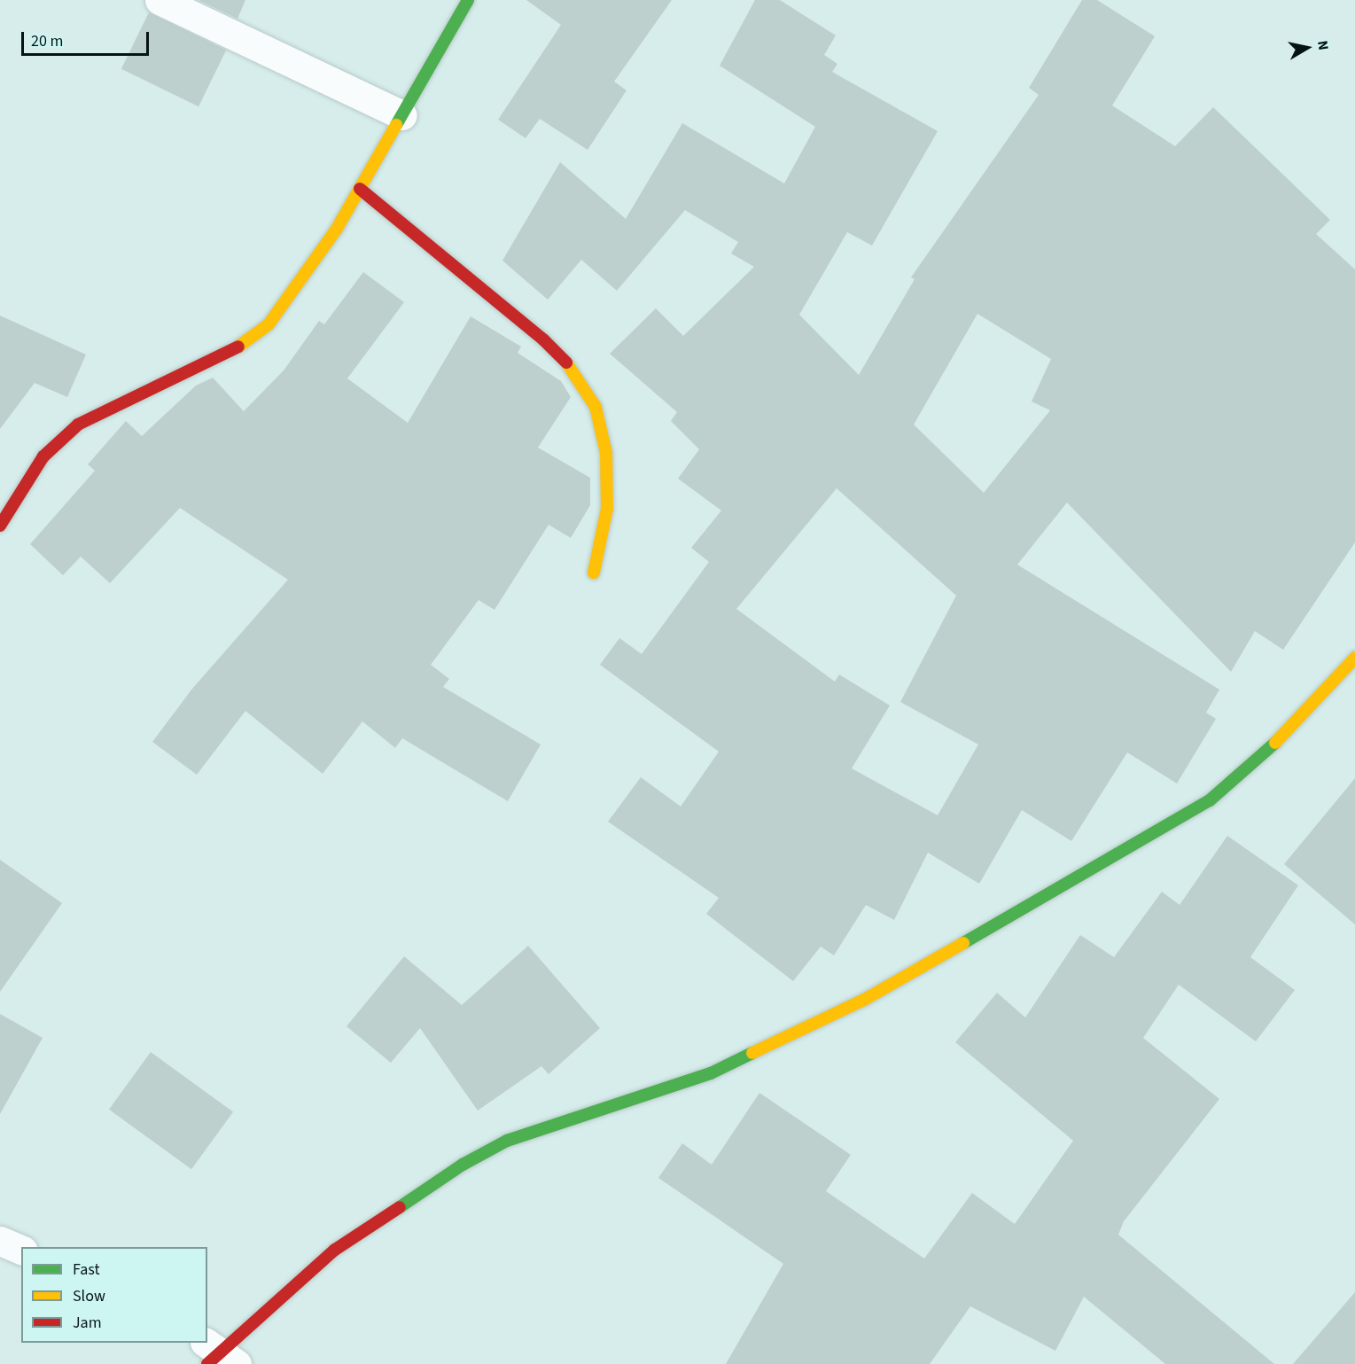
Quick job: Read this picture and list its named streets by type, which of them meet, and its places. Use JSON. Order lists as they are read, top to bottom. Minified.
{"legend":["Fast","Slow","Jam"],"scale_bar":"20 m","north":"right"}
